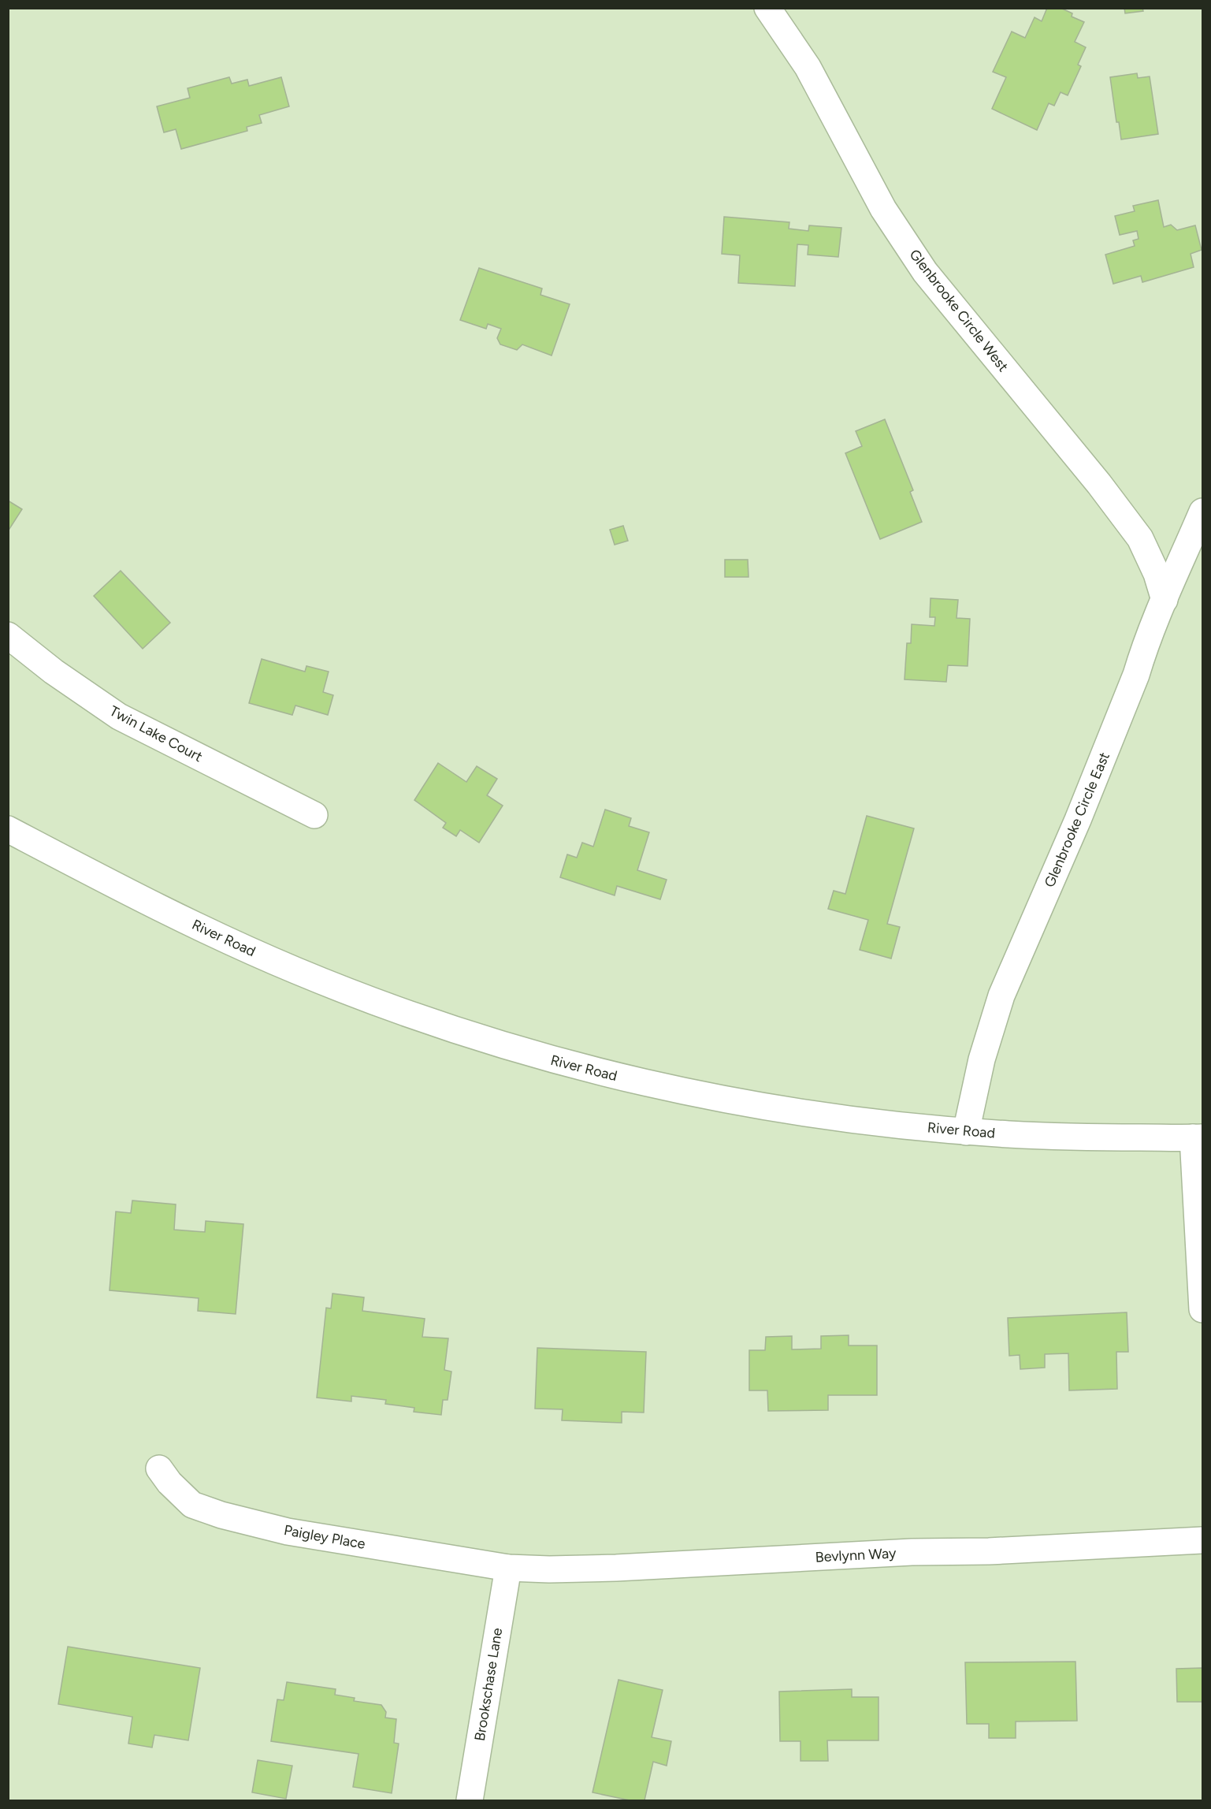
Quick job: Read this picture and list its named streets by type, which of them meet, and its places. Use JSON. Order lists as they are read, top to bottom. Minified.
{"streets":{"street":["Glenbrooke Circle West","Twin Lake Court","Glenbrooke Circle East","River Road","Paigley Place","Bevlynn Way","Brookschase Lane"]},"crossings":[["Glenbrooke Circle West","Glenbrooke Circle East"],["Glenbrooke Circle East","River Road"],["Paigley Place","Bevlynn Way"],["Paigley Place","Brookschase Lane"],["Bevlynn Way","Brookschase Lane"]]}
